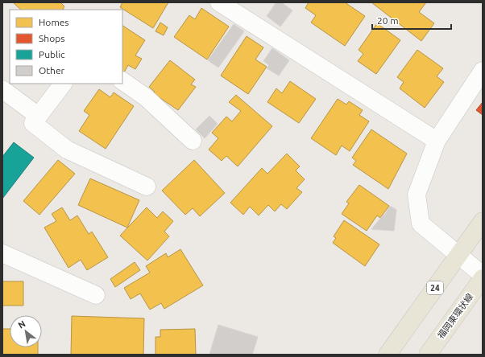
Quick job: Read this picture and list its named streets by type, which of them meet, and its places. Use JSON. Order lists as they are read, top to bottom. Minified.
{"streets":{"main road":["24","福岡東環状線"]},"legend":["Homes","Shops","Public","Other"],"scale_bar":"20 m","north":"top left"}
